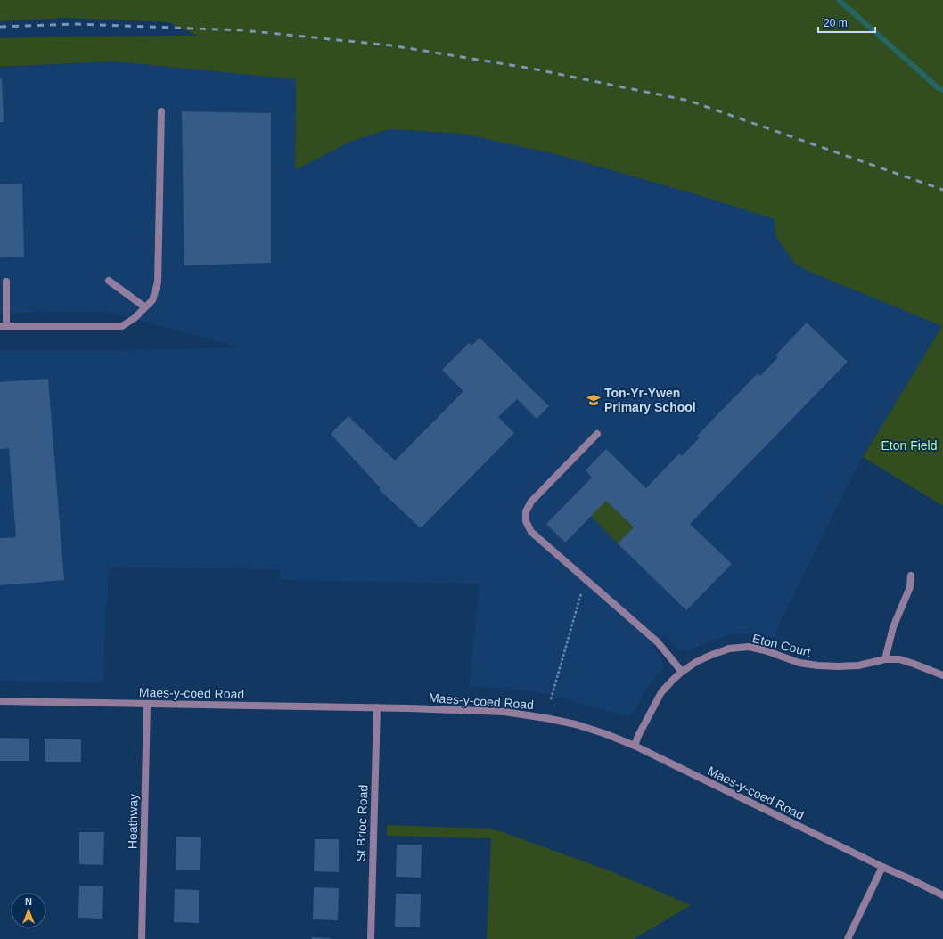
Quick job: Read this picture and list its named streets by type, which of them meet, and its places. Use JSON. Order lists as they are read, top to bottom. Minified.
{"streets":{"street":["Eton Court","Maes-y-coed Road","Heathway","St Brioc Road"]},"crossings":[["Eton Court","Maes-y-coed Road"],["Maes-y-coed Road","Heathway"],["Maes-y-coed Road","St Brioc Road"]],"parks":["Eton Field"],"places":{"school or university":["Ton-Yr-Ywen Primary School"]},"scale_bar":"20 m","north":"top"}
